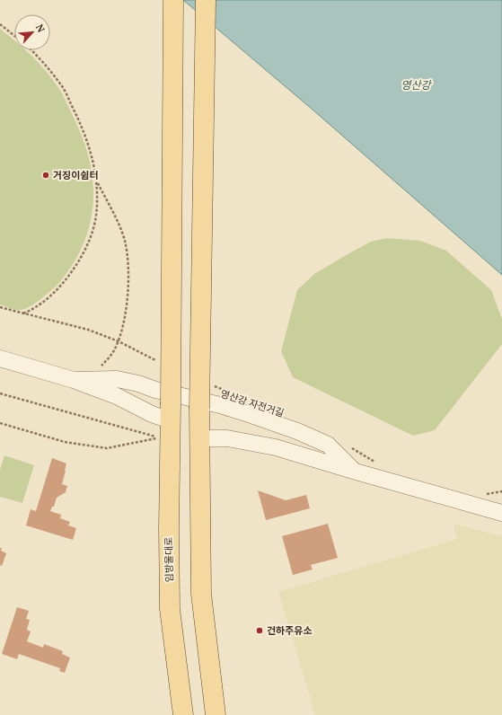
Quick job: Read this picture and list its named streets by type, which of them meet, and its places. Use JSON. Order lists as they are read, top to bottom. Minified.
{"streets":{"main road":["임방울대로"]},"water":["영산강"],"places":["거징이쉼터","건하주유소"],"north":"top right"}
